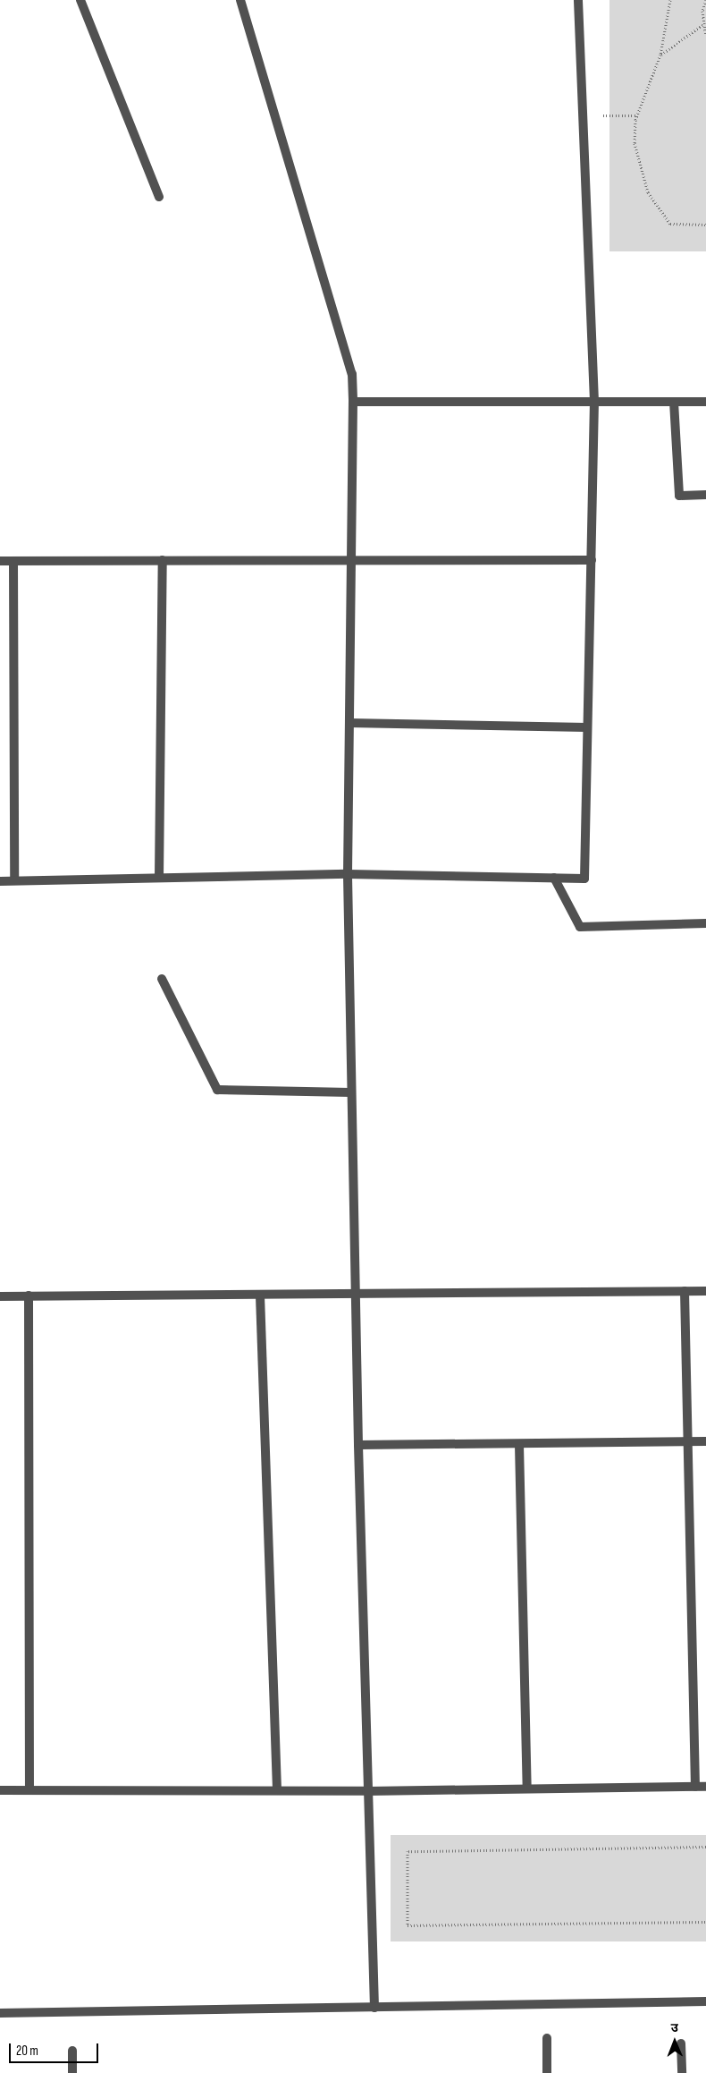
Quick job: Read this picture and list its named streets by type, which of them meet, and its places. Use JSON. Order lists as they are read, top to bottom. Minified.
{"scale_bar":"20 m","north":"top"}
